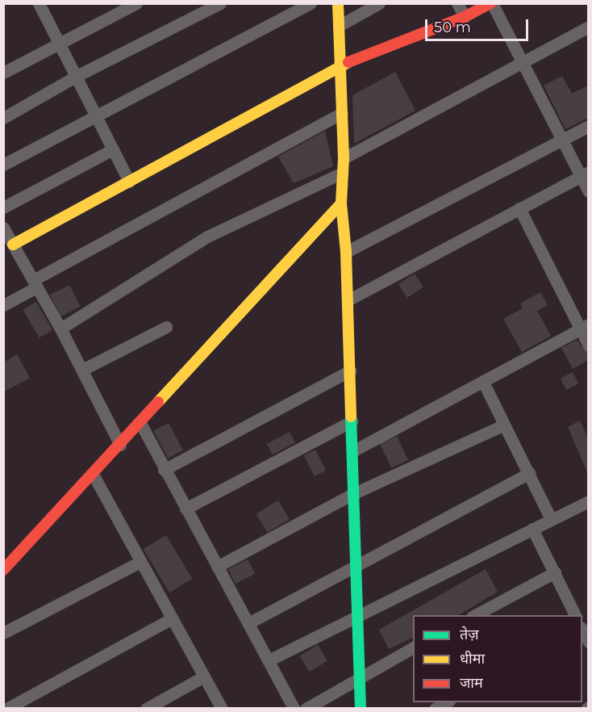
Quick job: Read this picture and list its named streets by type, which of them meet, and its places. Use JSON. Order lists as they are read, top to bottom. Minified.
{"legend":["तेज़","धीमा","जाम"],"scale_bar":"50 m"}
